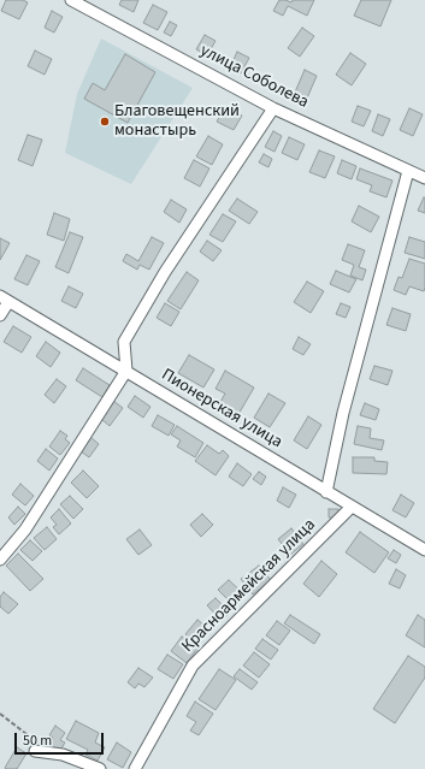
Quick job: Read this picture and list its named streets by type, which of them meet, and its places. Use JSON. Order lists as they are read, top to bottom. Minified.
{"streets":{"street":["улица Соболева","Пионерская улица","Красноармейская улица"]},"crossings":[["Пионерская улица","Красноармейская улица"]],"places":["Благовещенский монастырь"],"scale_bar":"50 m"}
